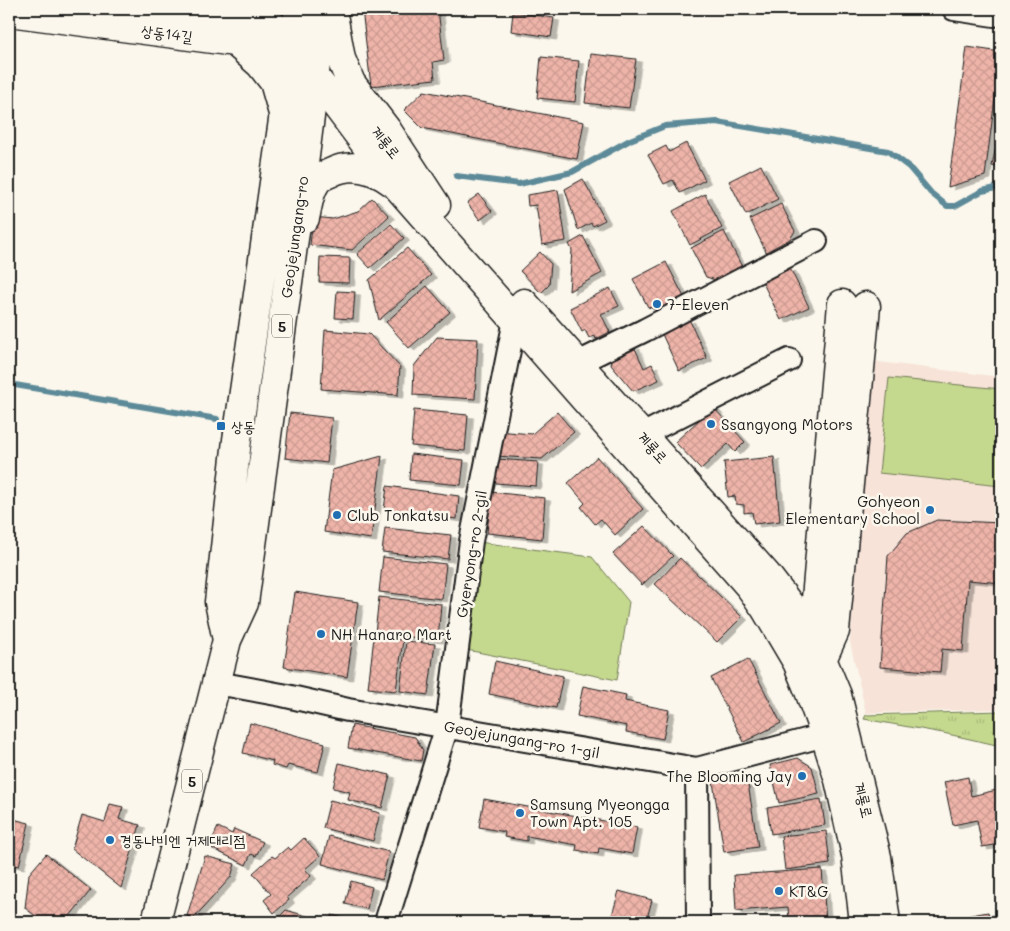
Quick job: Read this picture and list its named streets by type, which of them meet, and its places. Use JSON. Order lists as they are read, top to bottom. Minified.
{"streets":{"street":["상동14길","계룡로","Geojejungang-ro","5","Gyeryong-ro 2-gil","Geojejungang-ro 1-gil"]},"crossings":[["상동14길","계룡로"],["상동14길","Geojejungang-ro"],["계룡로","Geojejungang-ro"],["계룡로","Gyeryong-ro 2-gil"],["계룡로","Geojejungang-ro 1-gil"],["Geojejungang-ro","Geojejungang-ro 1-gil"],["Gyeryong-ro 2-gil","Geojejungang-ro 1-gil"]],"places":{"other":["7-Eleven","Ssangyong Motors","Gohyeon Elementary School","Club Tonkatsu","NH Hanaro Mart","The Blooming Jay","Samsung Myeongga Town Apt. 105","경동나비엔 거제대리점","KT&G"],"transit":["상동"]}}
